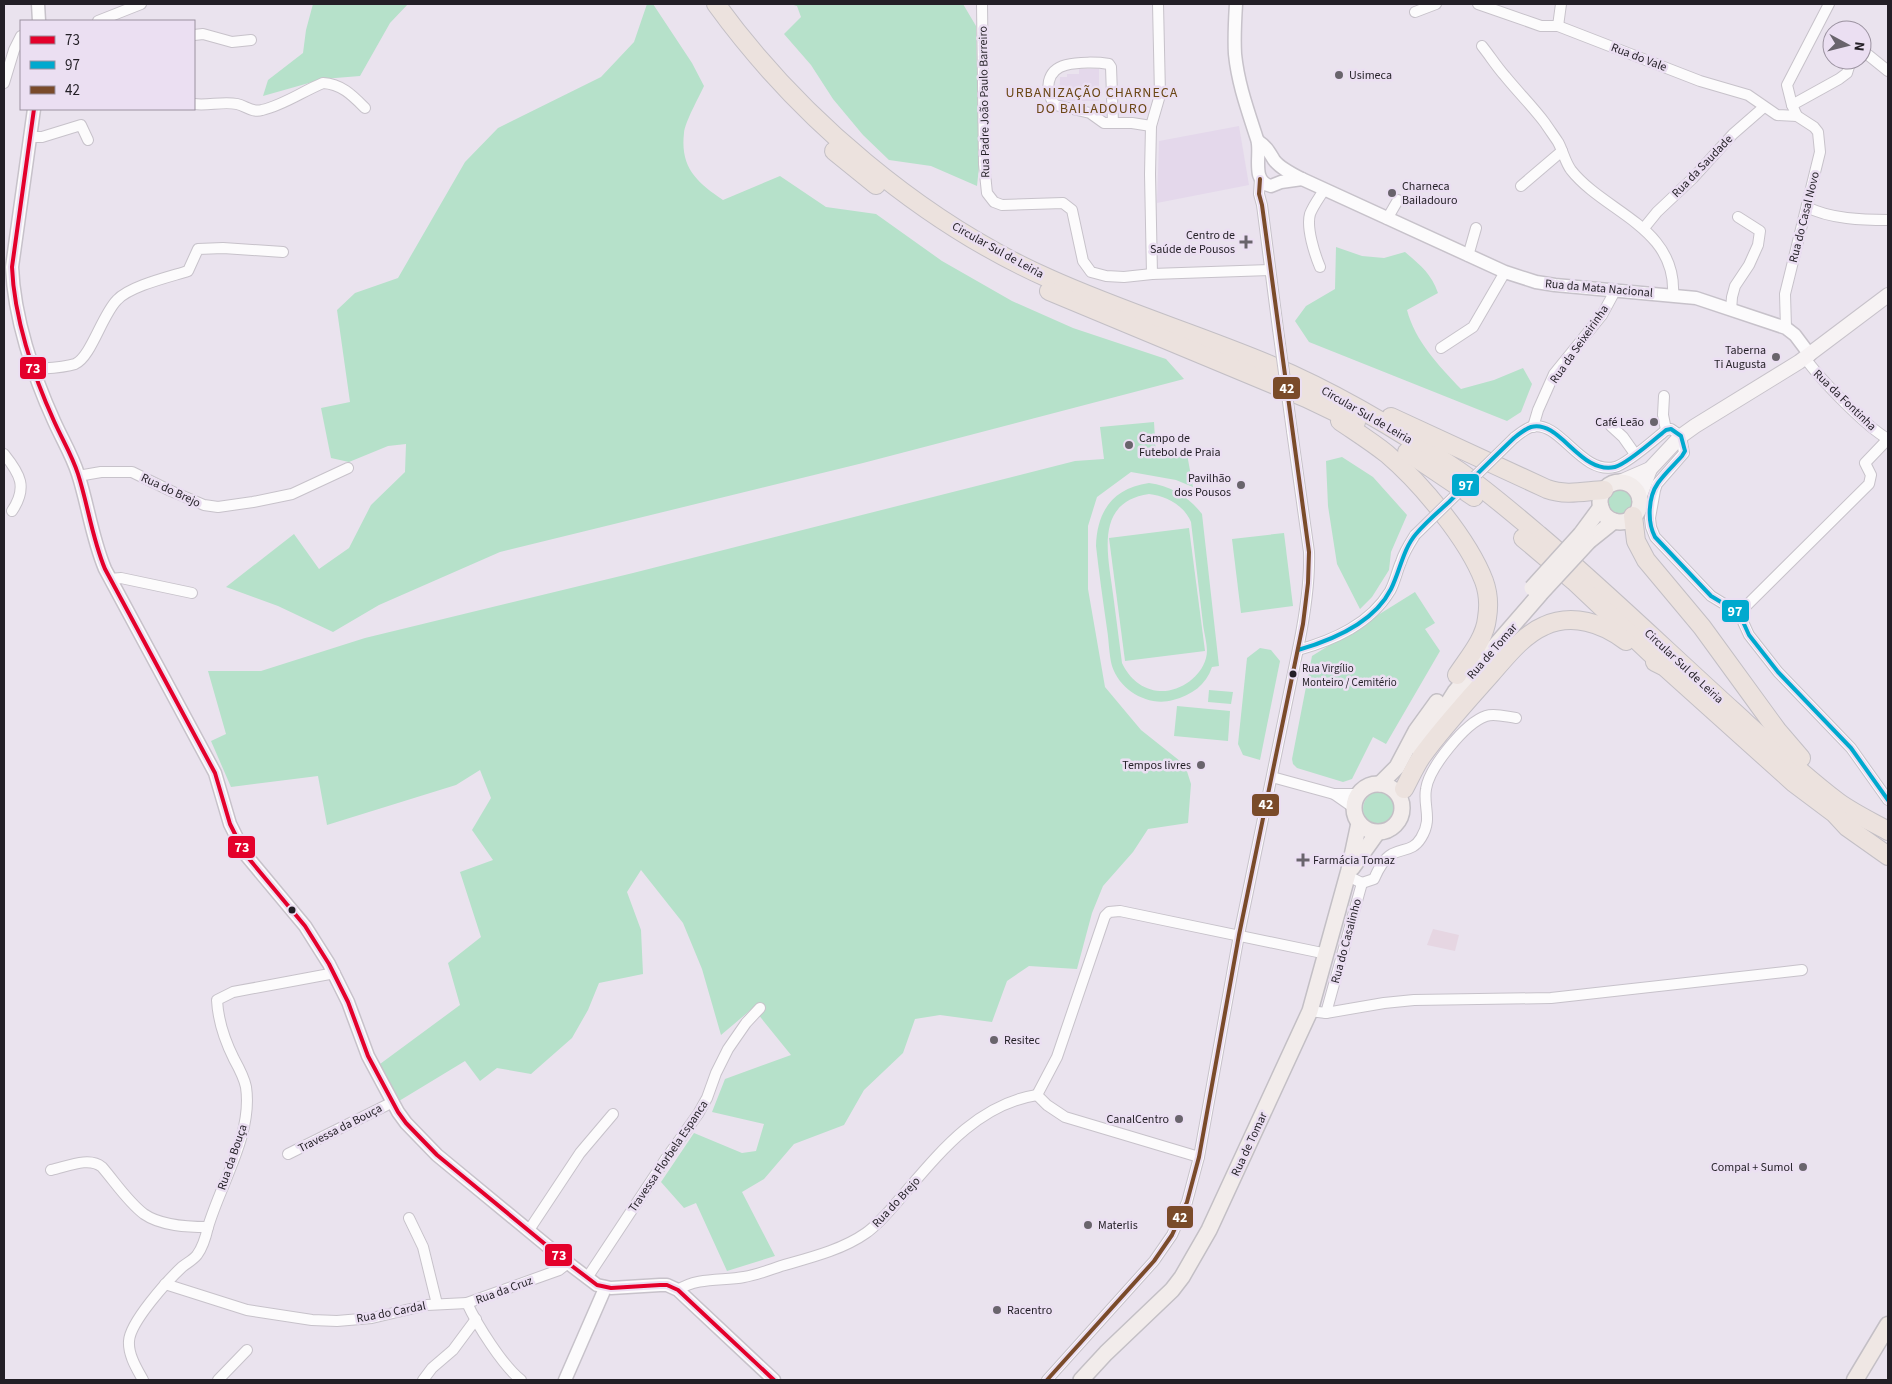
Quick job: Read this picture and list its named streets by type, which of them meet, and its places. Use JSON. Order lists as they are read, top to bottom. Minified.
{"streets":{"highway":["Circular Sul de Leiria"],"main road":["Rua de Tomar"],"street":["Rua do Vale","Rua Padre João Paulo Barreiro","Rua da Saudade","Rua do Casal Novo","Rua da Mata Nacional","Rua da Seixeirinha","Rua da Fontinha","Rua do Brejo","Rua do Casalinho","Travessa da Bouça","Travessa Florbela Espanca","Rua da Bouça","Rua da Cruz","Rua do Cardal"]},"crossings":[["Rua do Vale","Rua da Saudade"],["Rua do Vale","Rua do Casal Novo"],["Rua do Casal Novo","Rua da Mata Nacional"],["Rua da Mata Nacional","Rua da Seixeirinha"],["Rua da Mata Nacional","Rua da Fontinha"],["Rua de Tomar","Rua do Casalinho"],["Rua da Cruz","Rua do Cardal"]],"districts":["URBANIZAÇÃO CHARNECA DO BAILADOURO"],"places":{"other":["Usimeca","Charneca Bailadouro","Taberna Ti Augusta","Café Leão","Campo de Futebol de Praia","Pavilhão dos Pousos","Rua Virgílio Monteiro / Cemitério","Tempos livres","Resitec","CanalCentro","Compal + Sumol","Materlis","Racentro"],"health":["Centro de Saúde de Pousos","Farmácia Tomaz"]},"lines":["transit line 73","transit line 42","transit line 97"],"legend":["73","97","42"],"north":"right"}
